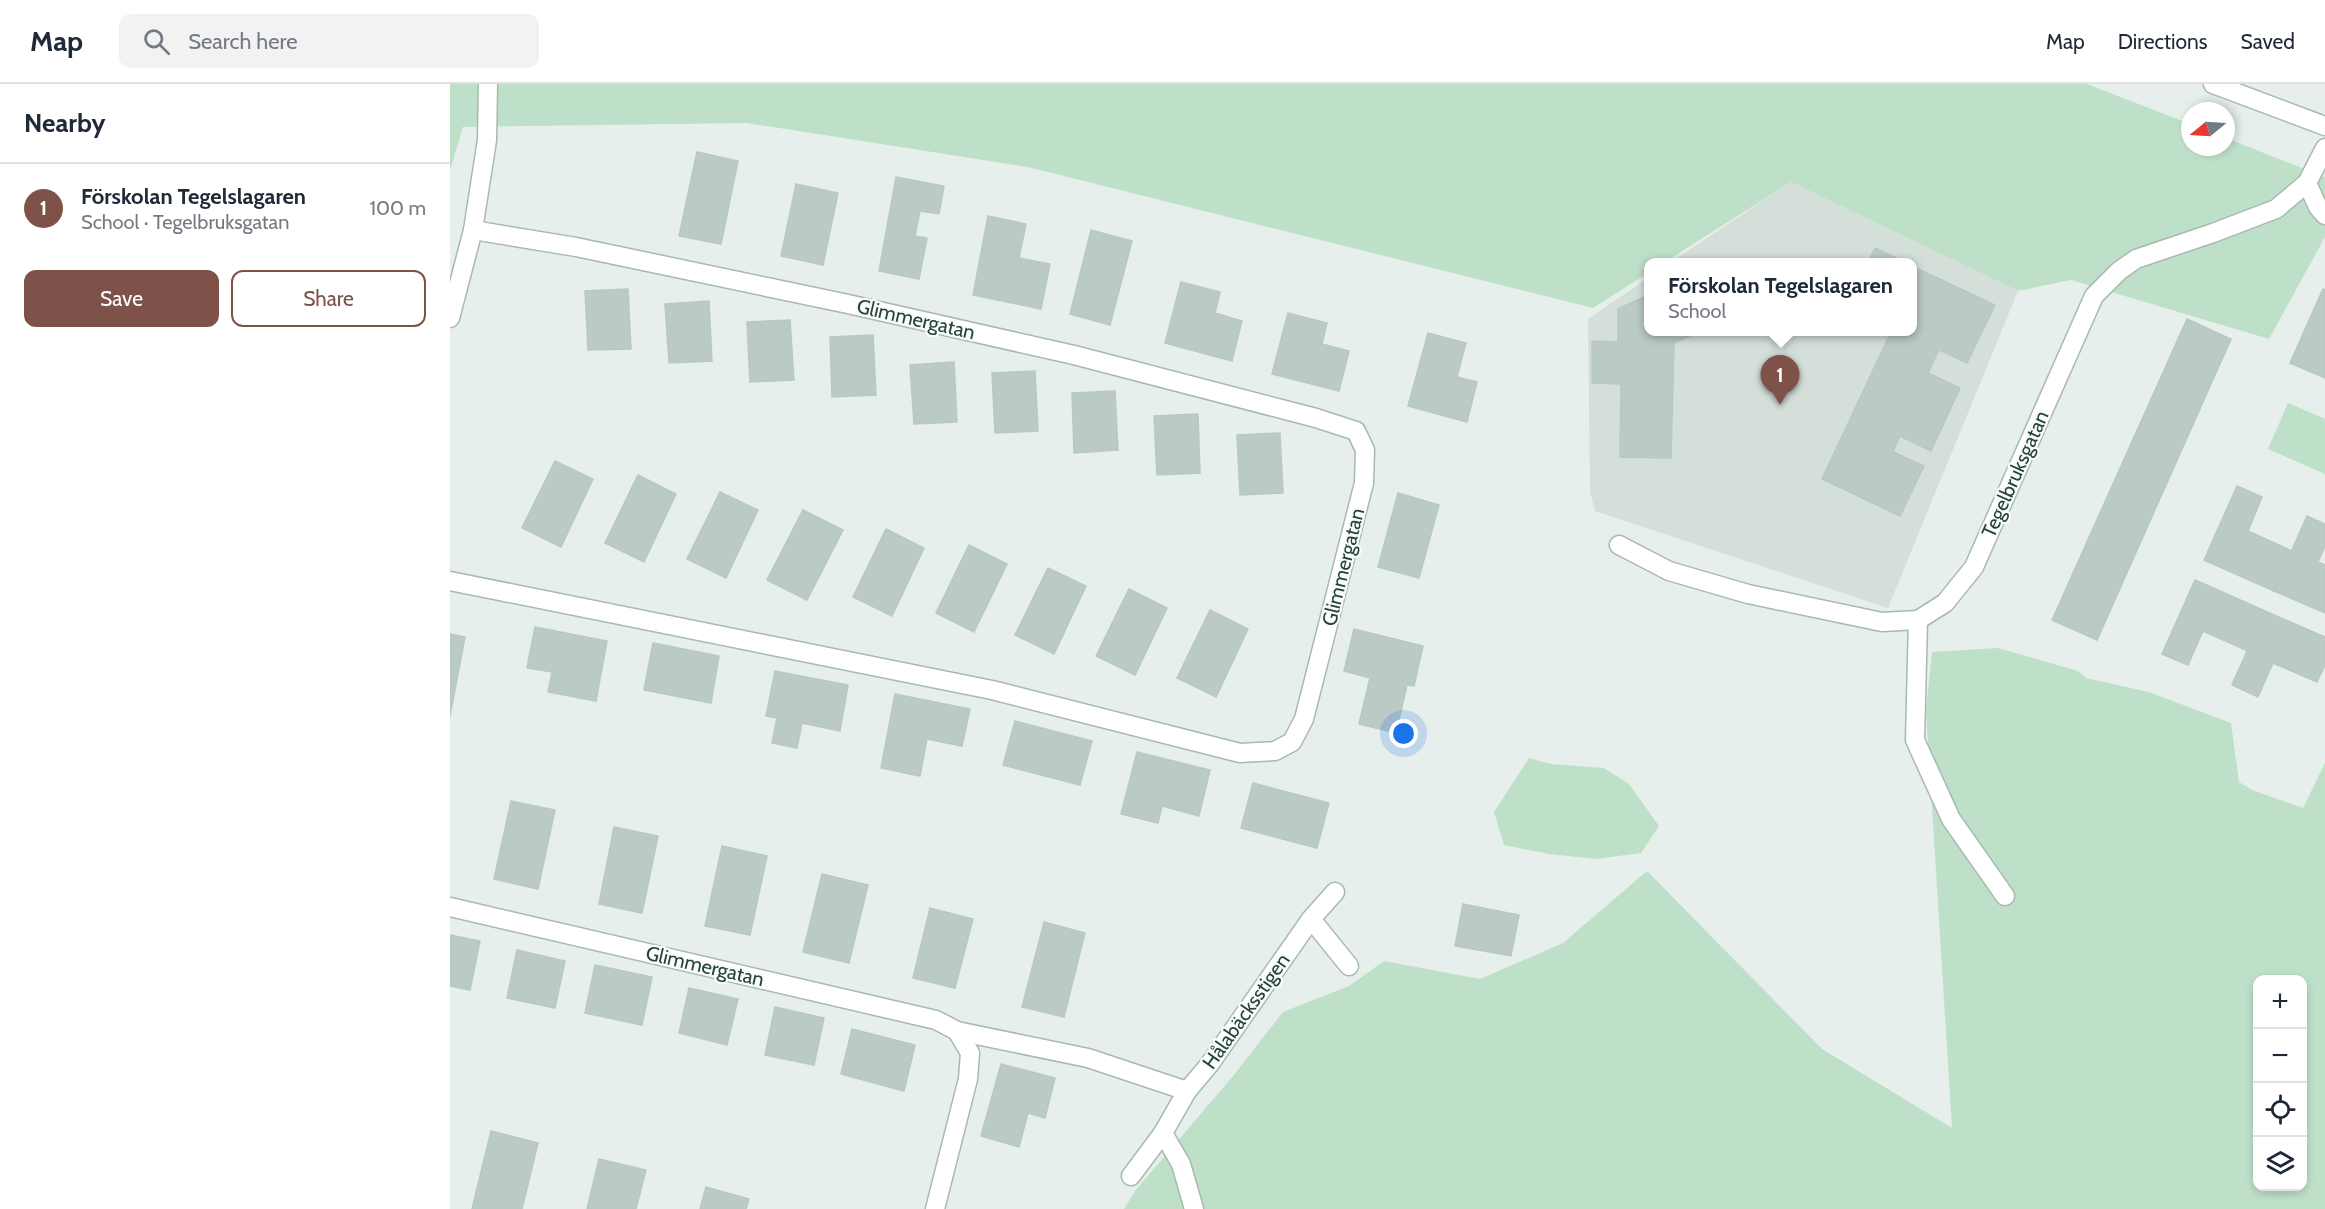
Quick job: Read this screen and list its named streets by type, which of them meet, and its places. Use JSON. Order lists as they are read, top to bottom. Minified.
{"streets":{"street":["Glimmergatan","Tegelbruksgatan","Hålabäcksstigen"]},"crossings":[["Glimmergatan","Hålabäcksstigen"]],"north":"left","page":{"header":"Map","search":"Search here","nav":["Map","Directions","Saved"],"heading":"Nearby","list":[{"mark":"1","name":"Förskolan Tegelslagaren","note":"School · Tegelbruksgatan","value":"100 m"}],"buttons":["Save","Share"],"popup":["Förskolan Tegelslagaren","School"],"pins":"1","map_buttons":["+","−"]}}
